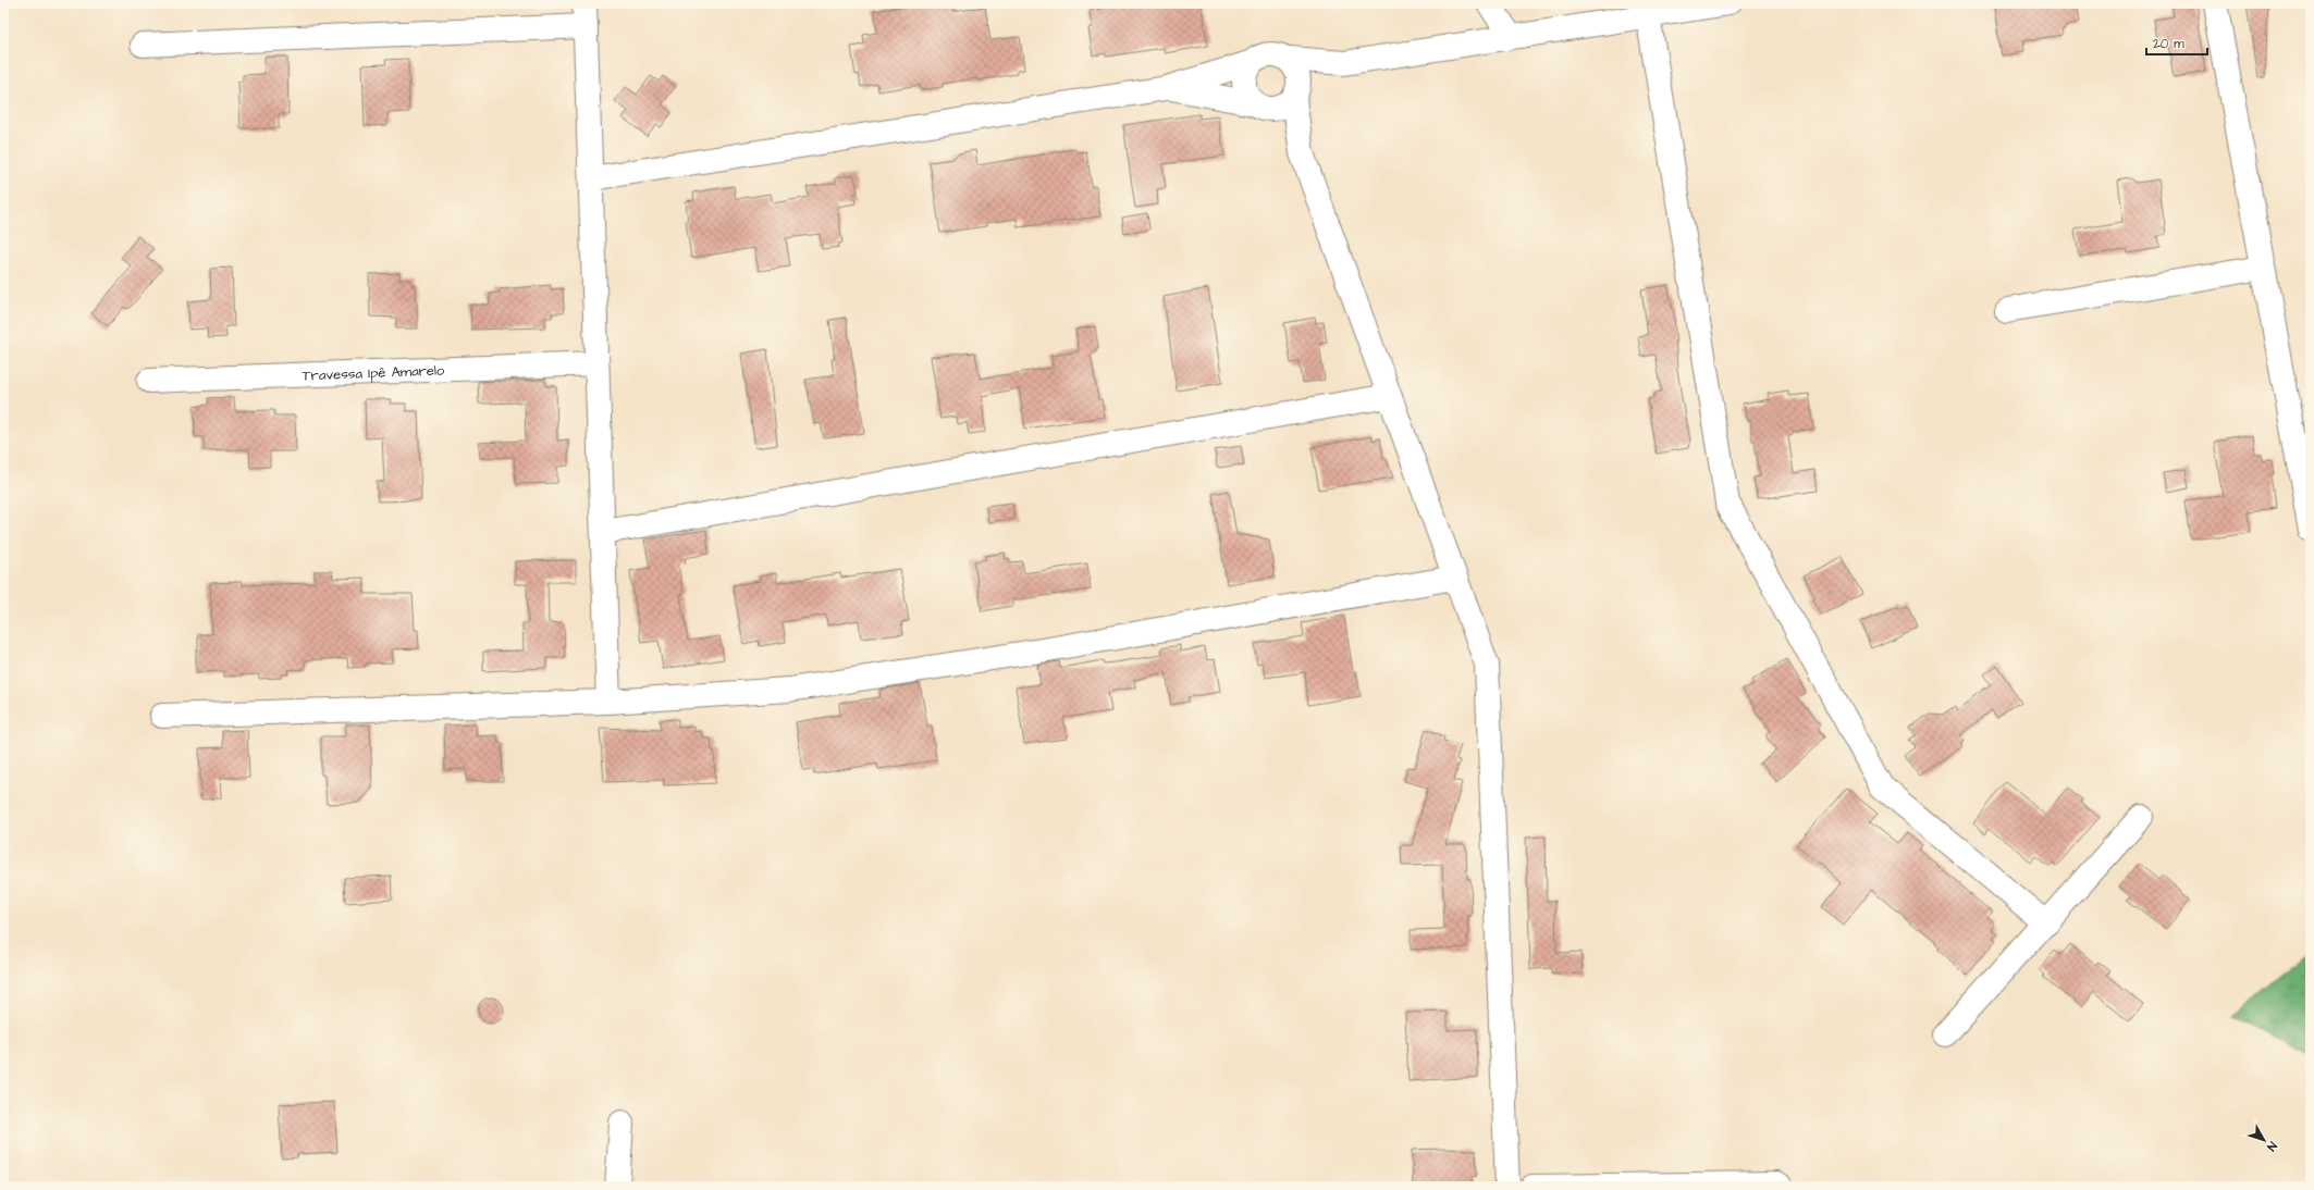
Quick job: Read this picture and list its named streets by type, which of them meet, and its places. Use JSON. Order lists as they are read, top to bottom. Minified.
{"streets":{"street":["Travessa Ipê Amarelo"]},"scale_bar":"20 m","north":"bottom right"}
